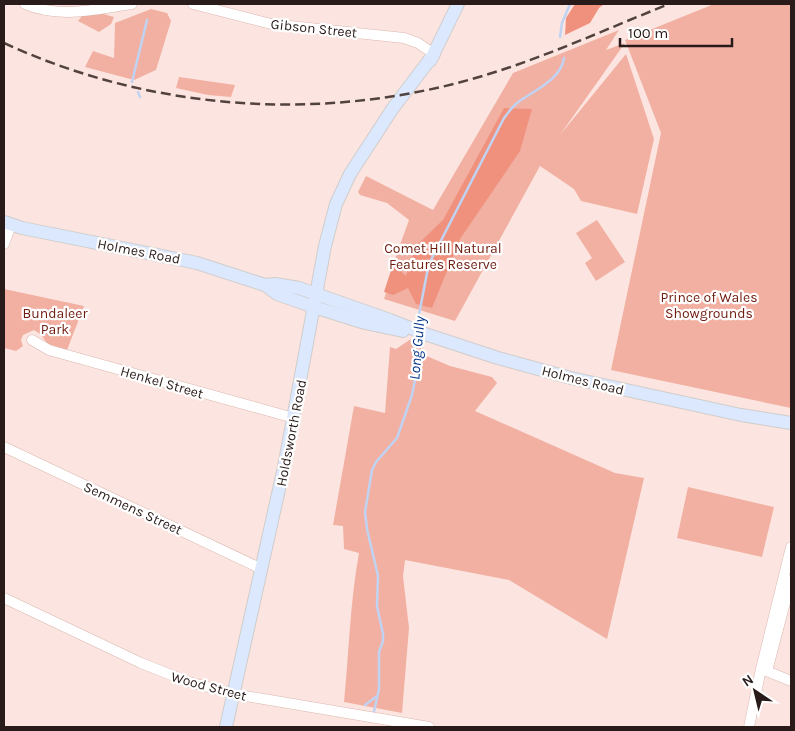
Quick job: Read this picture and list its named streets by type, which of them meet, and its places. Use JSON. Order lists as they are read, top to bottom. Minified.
{"streets":{"main road":["Holmes Road","Holdsworth Road"],"street":["Gibson Street","Henkel Street","Semmens Street","Wood Street"]},"crossings":[["Gibson Street","Holdsworth Road"],["Holmes Road","Holdsworth Road"],["Henkel Street","Holdsworth Road"],["Holdsworth Road","Semmens Street"],["Holdsworth Road","Wood Street"]],"water":["Long Gully"],"parks":["Comet Hill Natural Features Reserve","Prince of Wales Showgrounds","Bundaleer Park"],"scale_bar":"100 m","north":"top left"}
